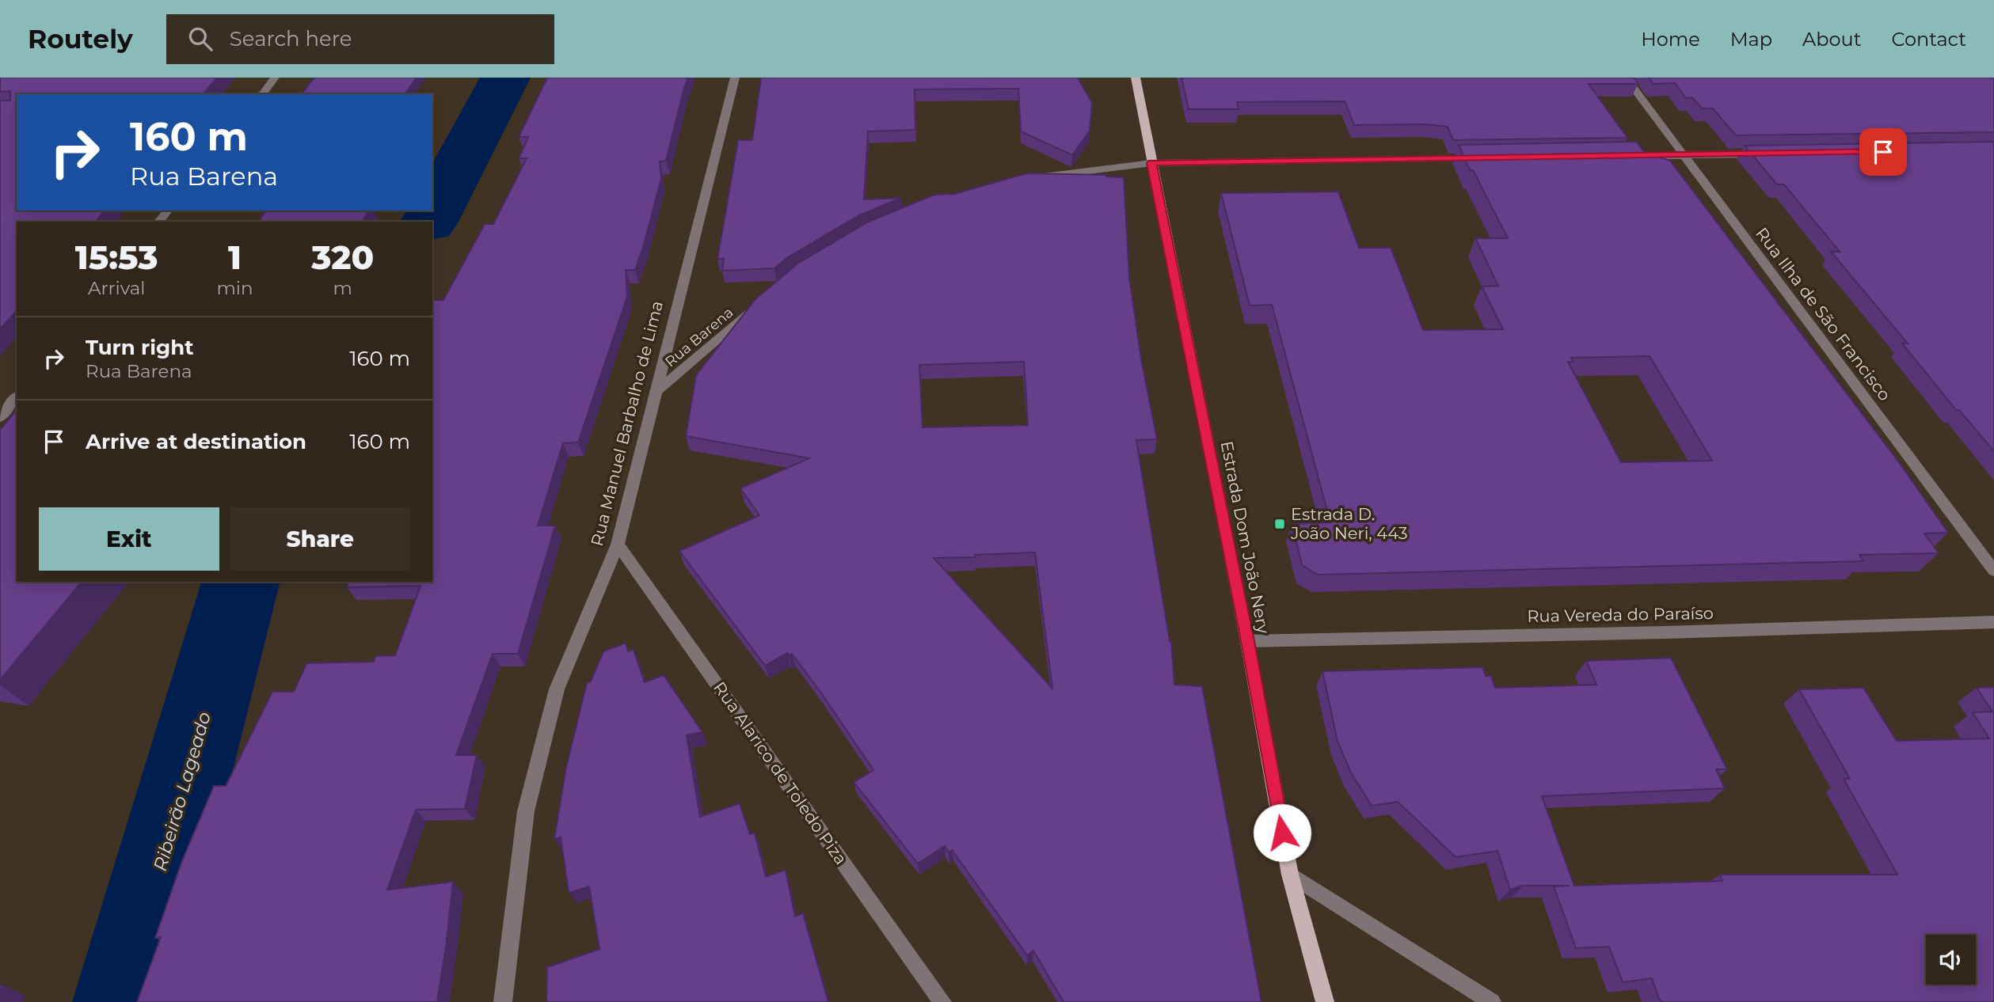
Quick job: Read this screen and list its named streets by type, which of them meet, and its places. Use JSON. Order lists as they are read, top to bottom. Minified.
{"streets":{"main road":["Estrada Dom João Nery"],"street":["Rua Ilha de São Francisco","Rua Barena","Rua Manuel Barbalho de Lima","Rua Vereda do Paraíso","Rua Alarico de Toledo Piza"]},"crossings":[["Rua Barena","Rua Manuel Barbalho de Lima"],["Rua Manuel Barbalho de Lima","Rua Alarico de Toledo Piza"],["Estrada Dom João Nery","Rua Vereda do Paraíso"]],"water":["Ribeirão Lageado"],"places":{"transit":["Estrada D. João Neri, 443"]},"page":{"header":"Routely","search":"Search here","nav":["Home","Map","About","Contact"],"turn":["160 m","Rua Barena"],"eta":["15:53","Arrival","1","min","320","m"],"list":[{"name":"Turn right","note":"Rua Barena","value":"160 m"},{"name":"Arrive at destination","value":"160 m"}],"buttons":["Exit","Share"]}}
